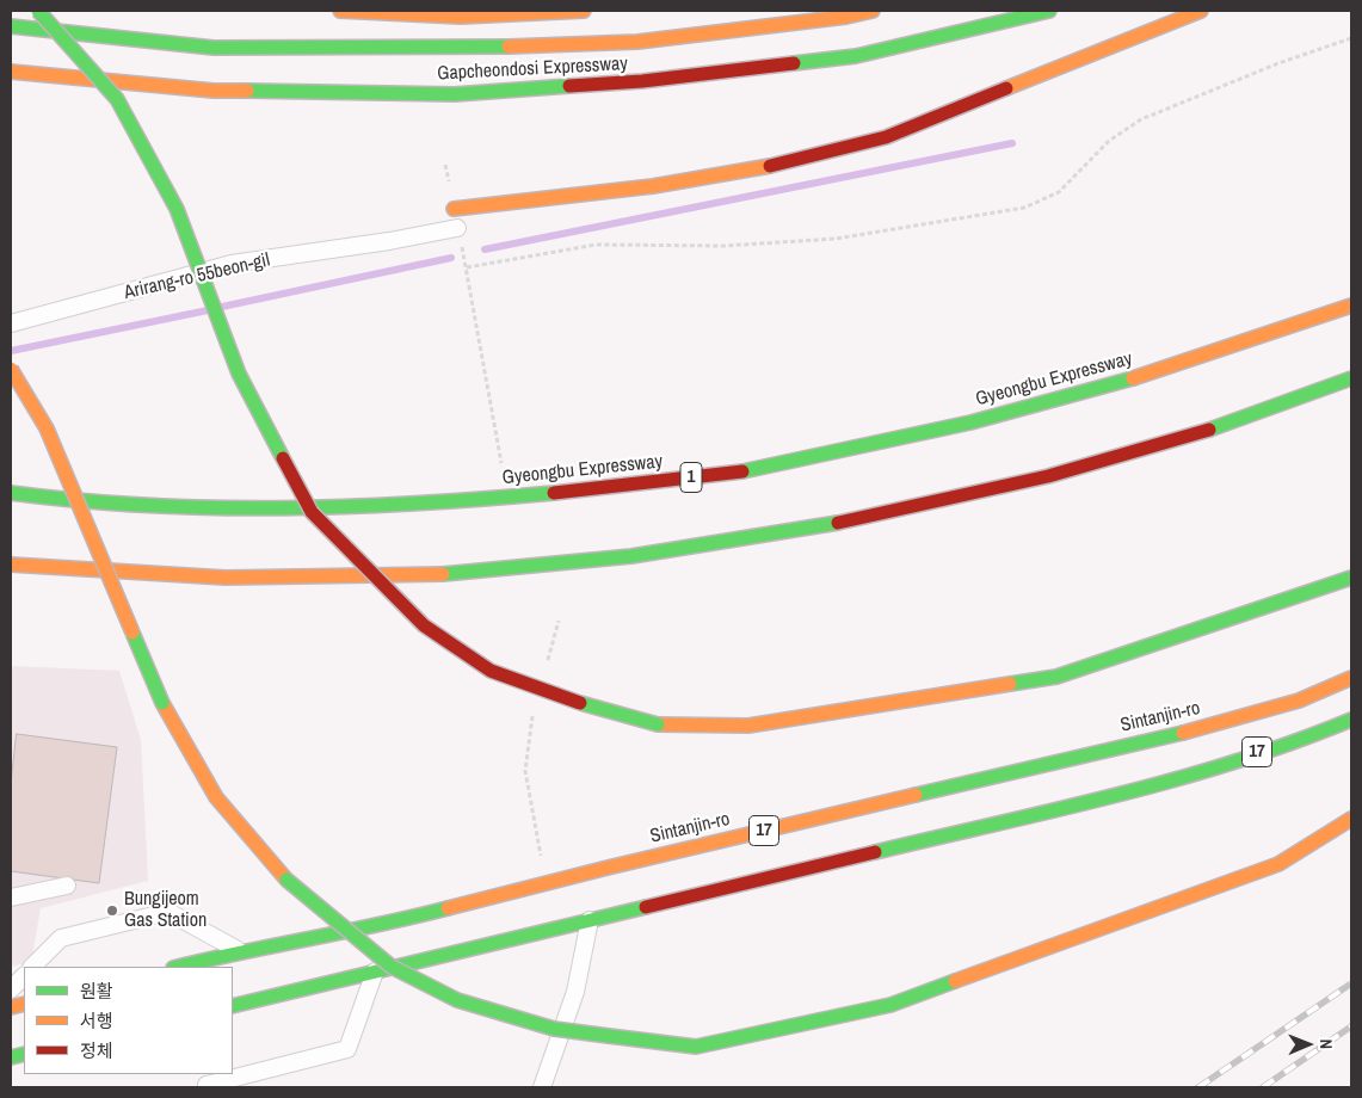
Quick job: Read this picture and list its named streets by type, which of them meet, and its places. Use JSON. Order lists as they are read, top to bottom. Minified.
{"streets":{"main road":["Gapcheondosi Expressway","Gyeongbu Expressway","1","Sintanjin-ro","17"],"lane":["Arirang-ro 55beon-gil"]},"places":["Bungijeom Gas Station"],"legend":["원활","서행","정체"],"north":"right"}
